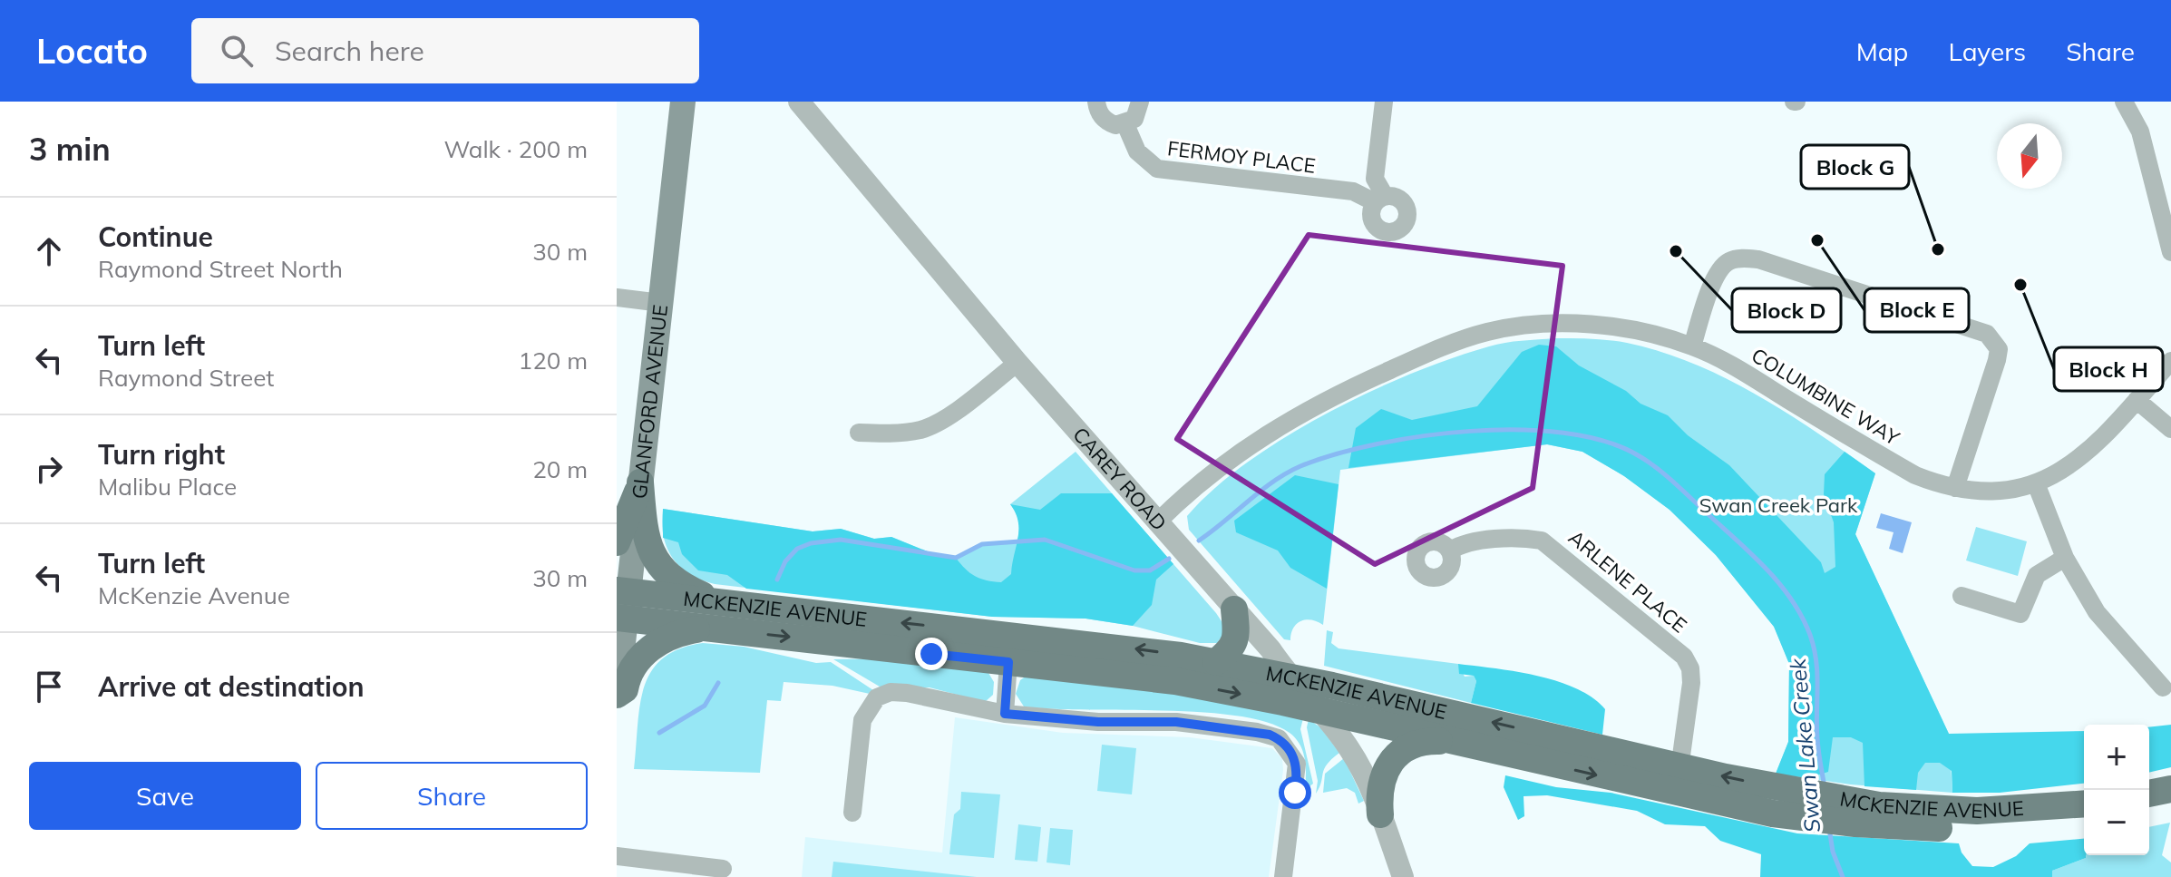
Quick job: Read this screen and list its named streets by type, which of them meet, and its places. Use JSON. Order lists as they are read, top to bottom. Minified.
{"streets":{"main road":["GLANFORD AVENUE","MCKENZIE AVENUE"],"street":["FERMOY PLACE","COLUMBINE WAY","CAREY ROAD","ARLENE PLACE"]},"crossings":[["COLUMBINE WAY","CAREY ROAD"],["GLANFORD AVENUE","MCKENZIE AVENUE"],["CAREY ROAD","MCKENZIE AVENUE"],["ARLENE PLACE","MCKENZIE AVENUE"]],"water":["Swan Lake Creek"],"parks":["Swan Creek Park"],"places":["Block E","Block G","Block D","Block H"],"north":"bottom","page":{"header":"Locato","search":"Search here","nav":["Map","Layers","Share"],"heading":["3 min","Walk · 200 m"],"list":[["Continue","Raymond Street North","30 m"],["Turn left","Raymond Street","120 m"],["Turn right","Malibu Place","20 m"],["Turn left","McKenzie Avenue","30 m"],"Arrive at destination"],"map_buttons":["+","−"],"buttons":["Save","Share"]}}
